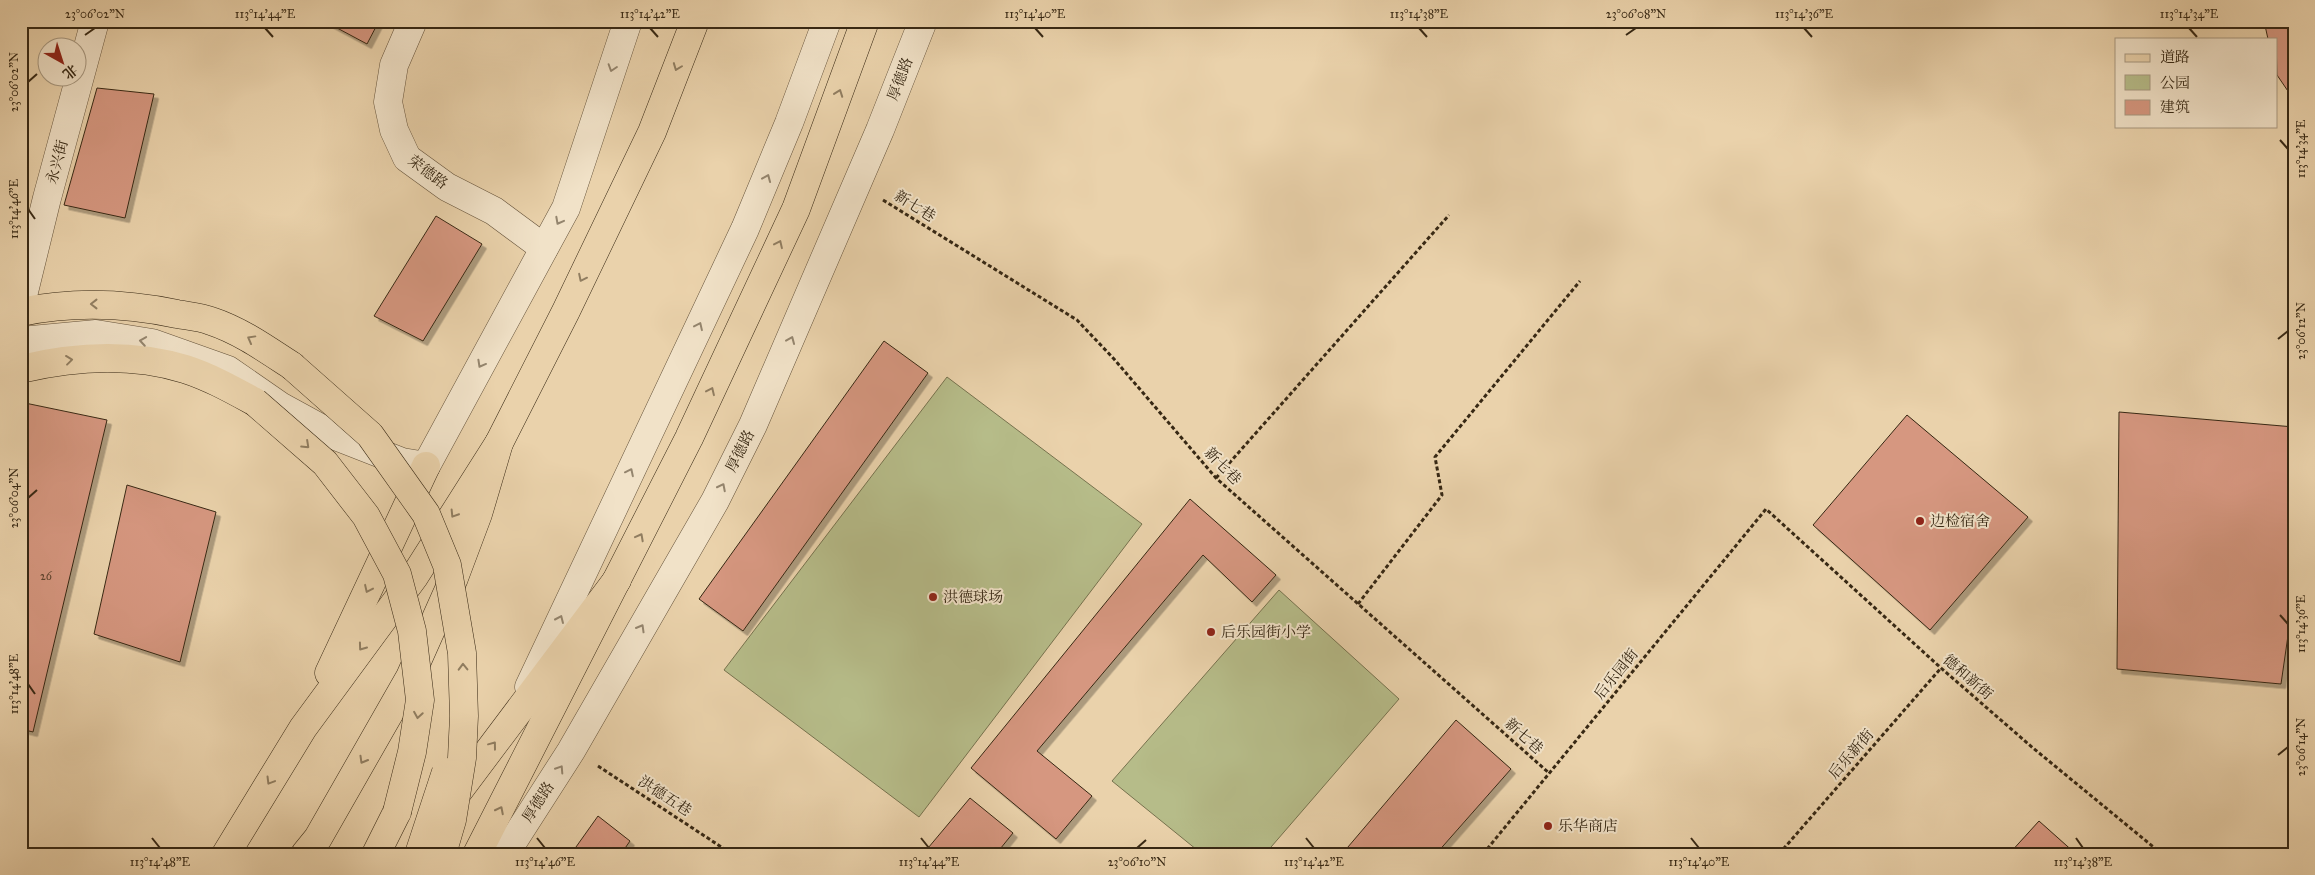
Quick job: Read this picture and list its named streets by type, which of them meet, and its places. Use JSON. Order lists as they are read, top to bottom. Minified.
{"streets":{"street":["厚德路","永兴街","荣德路"],"path":["新七巷","后乐园街","德和新街","后乐新街","洪德五巷"]},"crossings":[["新七巷","后乐园街"],["后乐园街","德和新街"],["德和新街","后乐新街"]],"places":["边检宿舍","洪德球场","后乐园街小学","乐华商店"],"house_numbers":["26"],"legend":["道路","公园","建筑"],"north":"bottom right","coordinates":["23°06'02\"N","113°14'44\"E","113°14'42\"E","113°14'40\"E","113°14'38\"E","23°06'08\"N","113°14'36\"E","113°14'34\"E","113°14'46\"E","23°06'12\"N","23°06'04\"N","113°14'48\"E","23°06'14\"N","23°06'10\"N"]}
